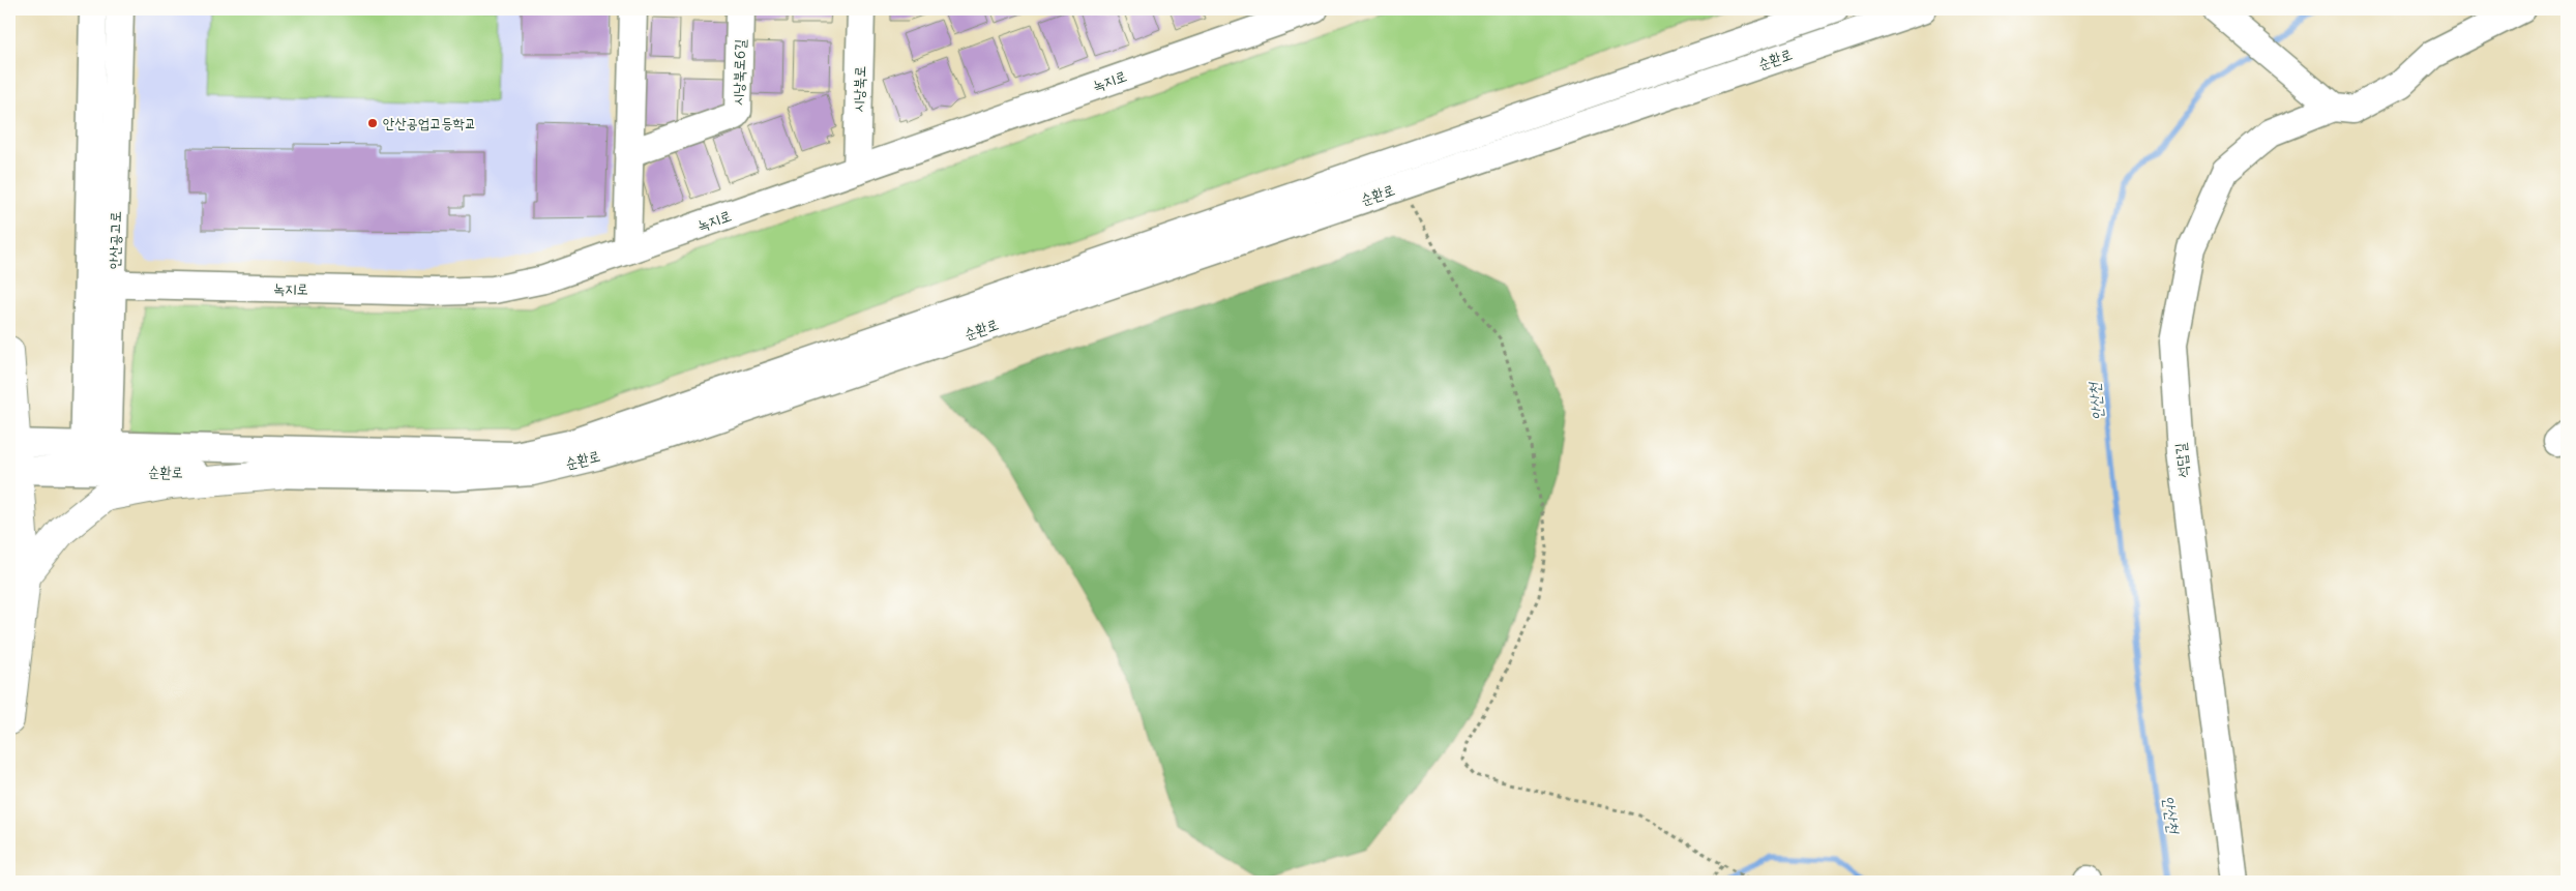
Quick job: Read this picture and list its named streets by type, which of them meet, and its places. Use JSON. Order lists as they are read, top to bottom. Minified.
{"streets":{"street":["순환로","시낭북로6길","녹지로","시낭북로","안산공고로","석답길"]},"crossings":[["순환로","안산공고로"],["녹지로","시낭북로"],["녹지로","안산공고로"]],"water":["안산천"],"places":["안산공업고등학교"]}
